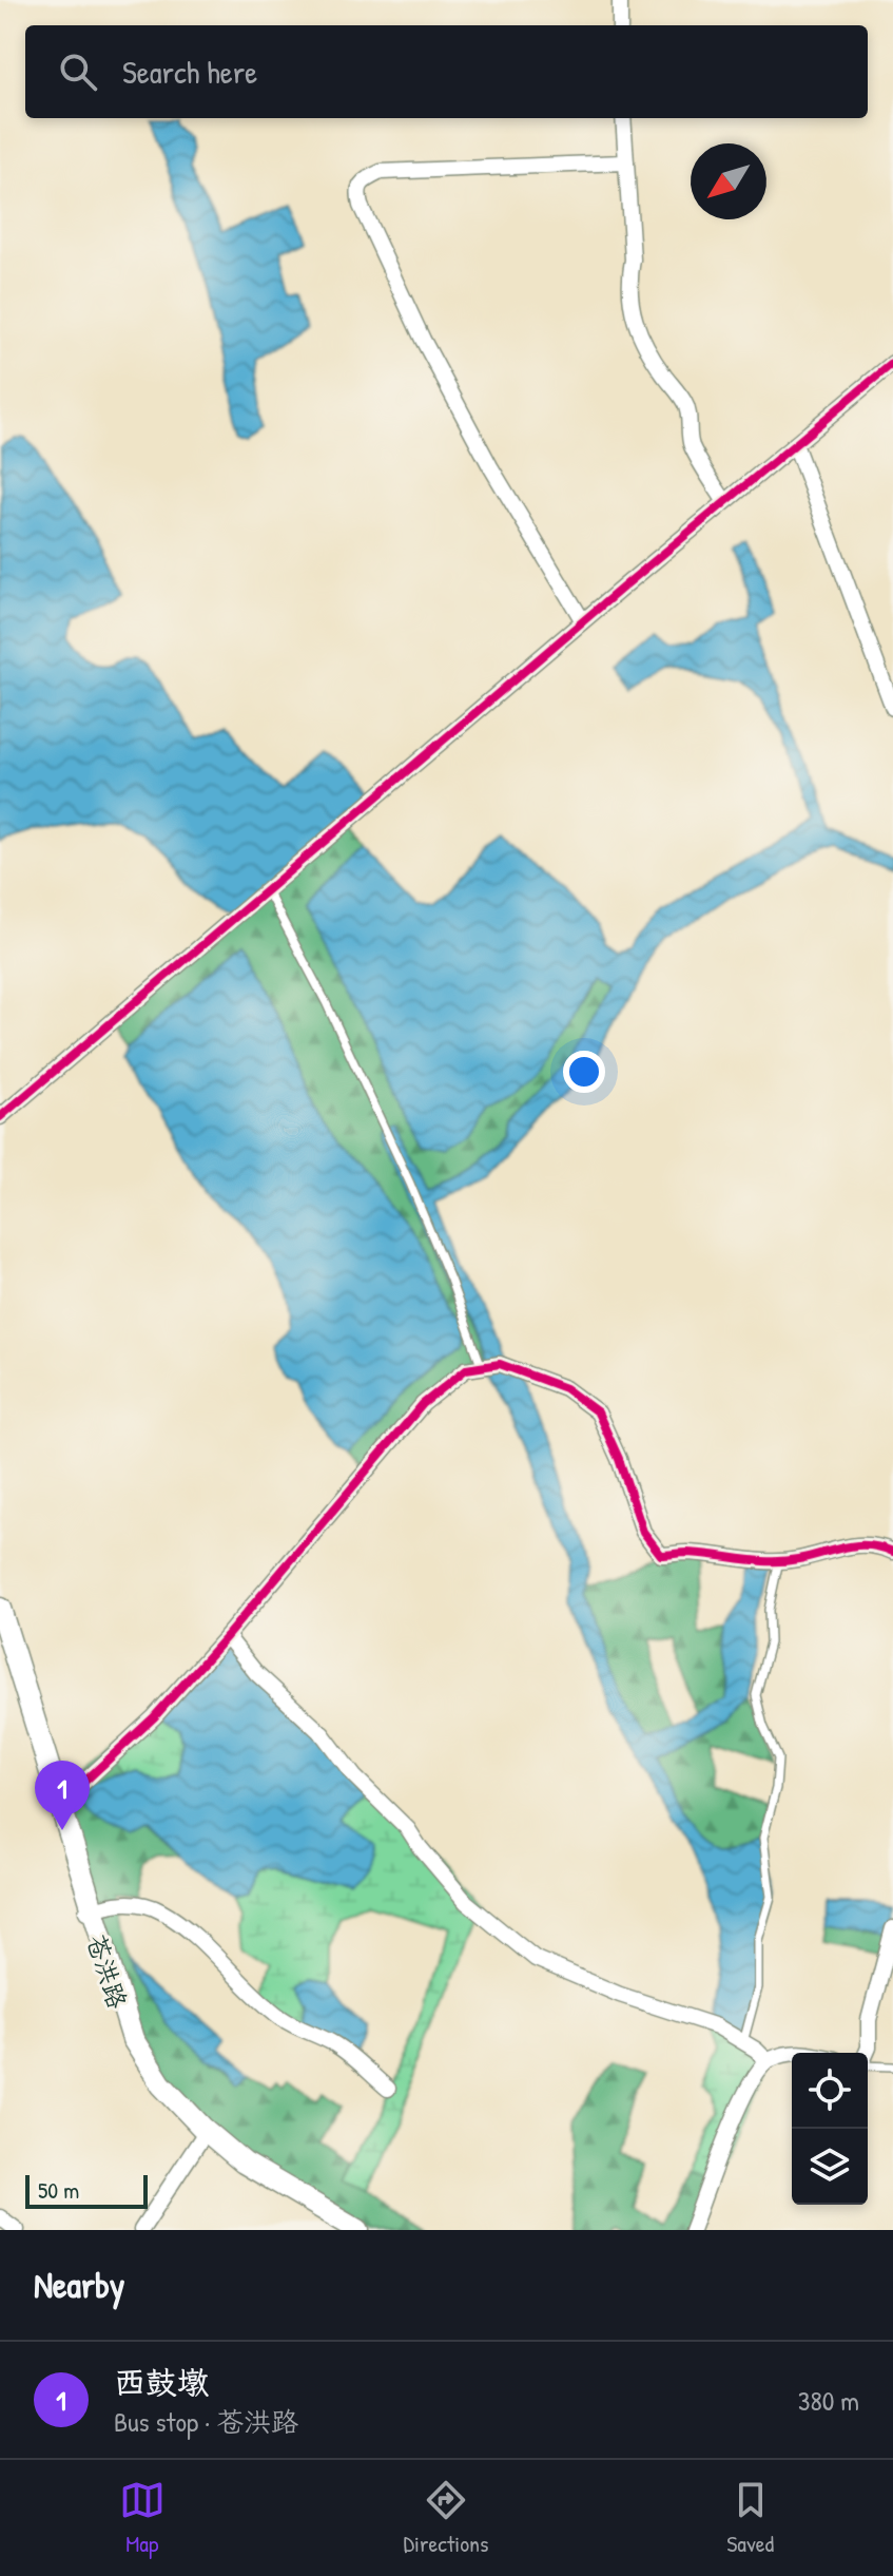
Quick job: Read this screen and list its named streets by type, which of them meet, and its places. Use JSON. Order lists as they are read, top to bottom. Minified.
{"streets":{"main road":["苍洪路"]},"scale_bar":"50 m","north":"bottom left","page":{"search":"Search here","pins":"1","scale":"50 m","heading":"Nearby","list":[{"mark":"1","name":"西鼓墩","note":"Bus stop · 苍洪路","value":"380 m"}],"nav":["Map","Directions","Saved"]}}
